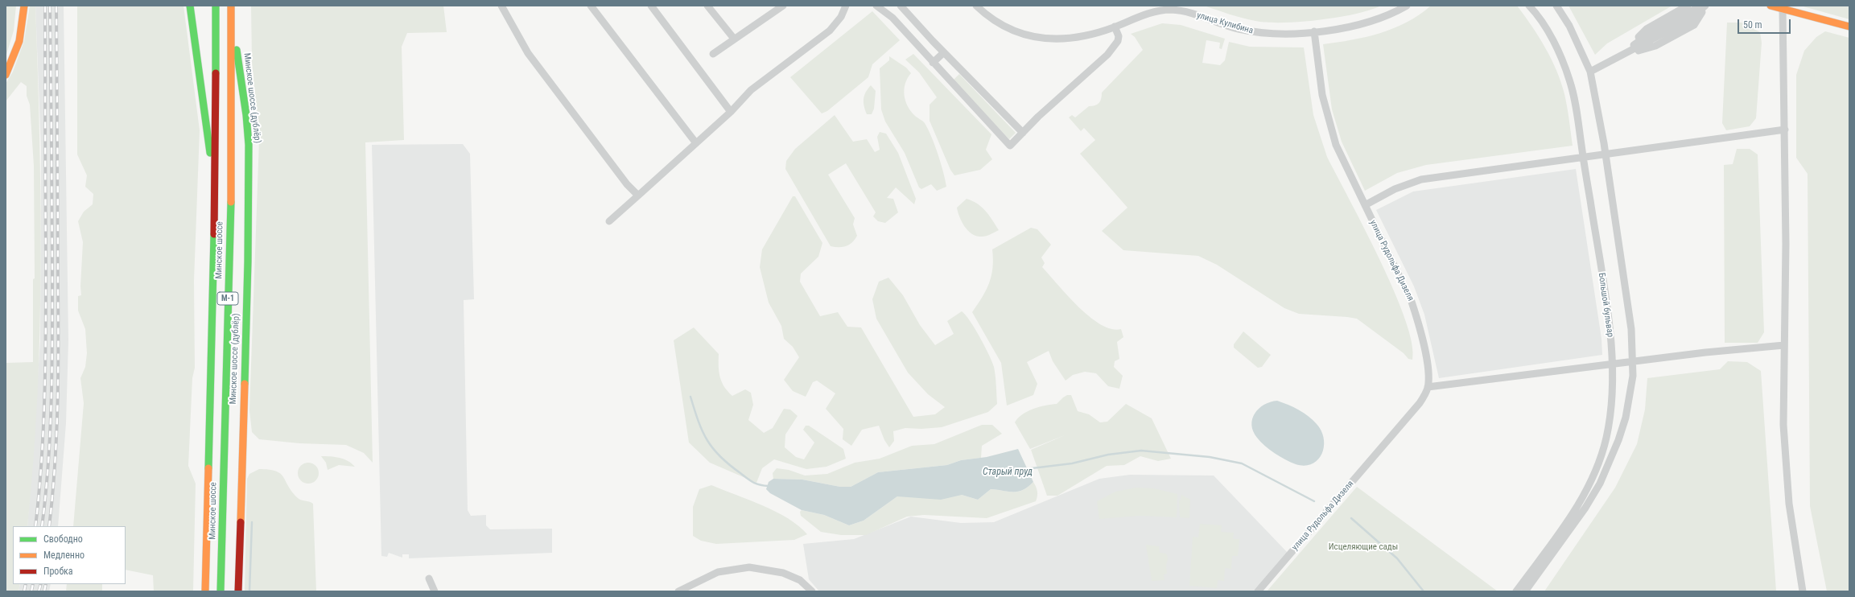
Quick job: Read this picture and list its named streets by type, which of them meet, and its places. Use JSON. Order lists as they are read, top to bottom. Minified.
{"streets":{"main road":["Минское шоссе (дублёр)","Минское шоссе","М-1"],"street":["улица Кулибина","улица Рудольфа Дизеля","Большой бульвар"]},"crossings":[["улица Кулибина","улица Рудольфа Дизеля"],["Минское шоссе (дублёр)","Минское шоссе"]],"water":["Старый пруд"],"parks":["Исцеляющие сады"],"legend":["Свободно","Медленно","Пробка"],"scale_bar":"50 m"}
